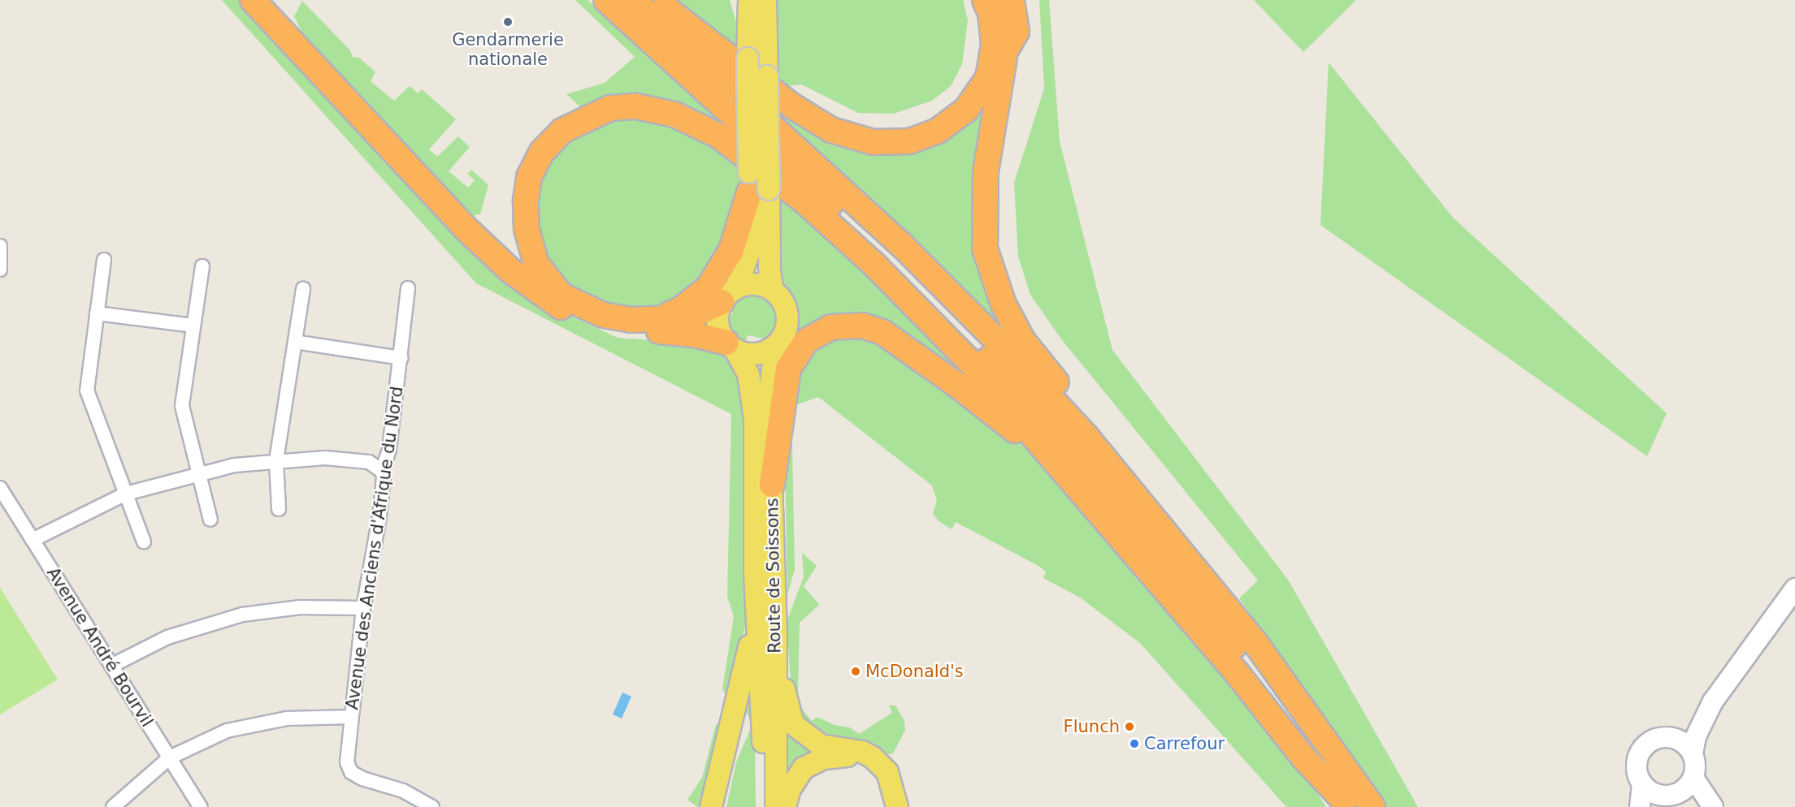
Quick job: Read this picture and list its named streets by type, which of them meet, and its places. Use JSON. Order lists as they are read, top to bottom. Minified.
{"streets":{"main road":["Route de Soissons"],"street":["Avenue des Anciens d'Afrique du Nord","Avenue André Bourvil"]},"places":["Gendarmerie nationale","McDonald's","Flunch","Carrefour"]}
